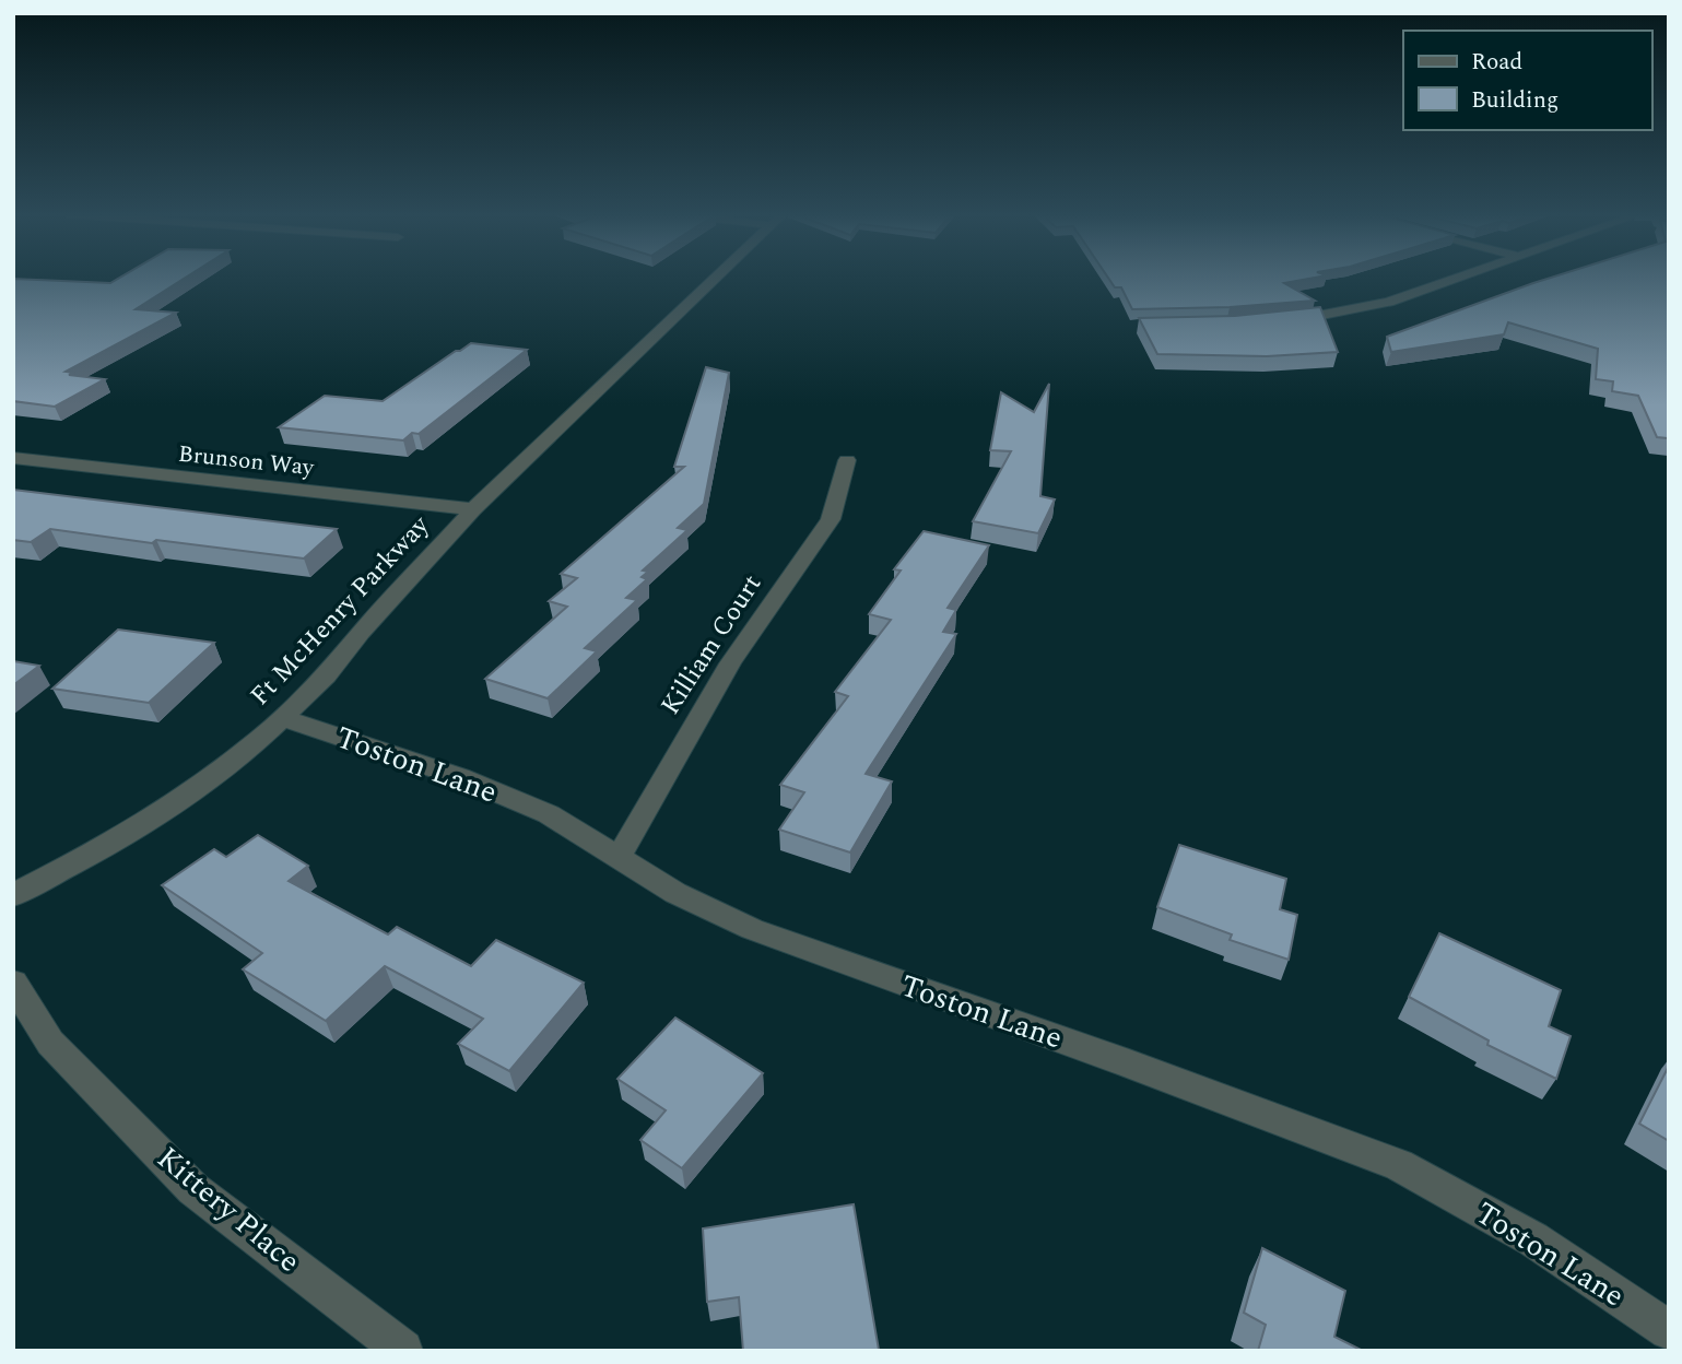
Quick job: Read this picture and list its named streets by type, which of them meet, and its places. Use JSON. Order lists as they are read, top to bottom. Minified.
{"streets":{"street":["Brunson Way","Ft McHenry Parkway","Killiam Court","Toston Lane","Kittery Place"]},"crossings":[["Brunson Way","Ft McHenry Parkway"],["Ft McHenry Parkway","Toston Lane"],["Killiam Court","Toston Lane"]],"legend":["Road","Building"]}
